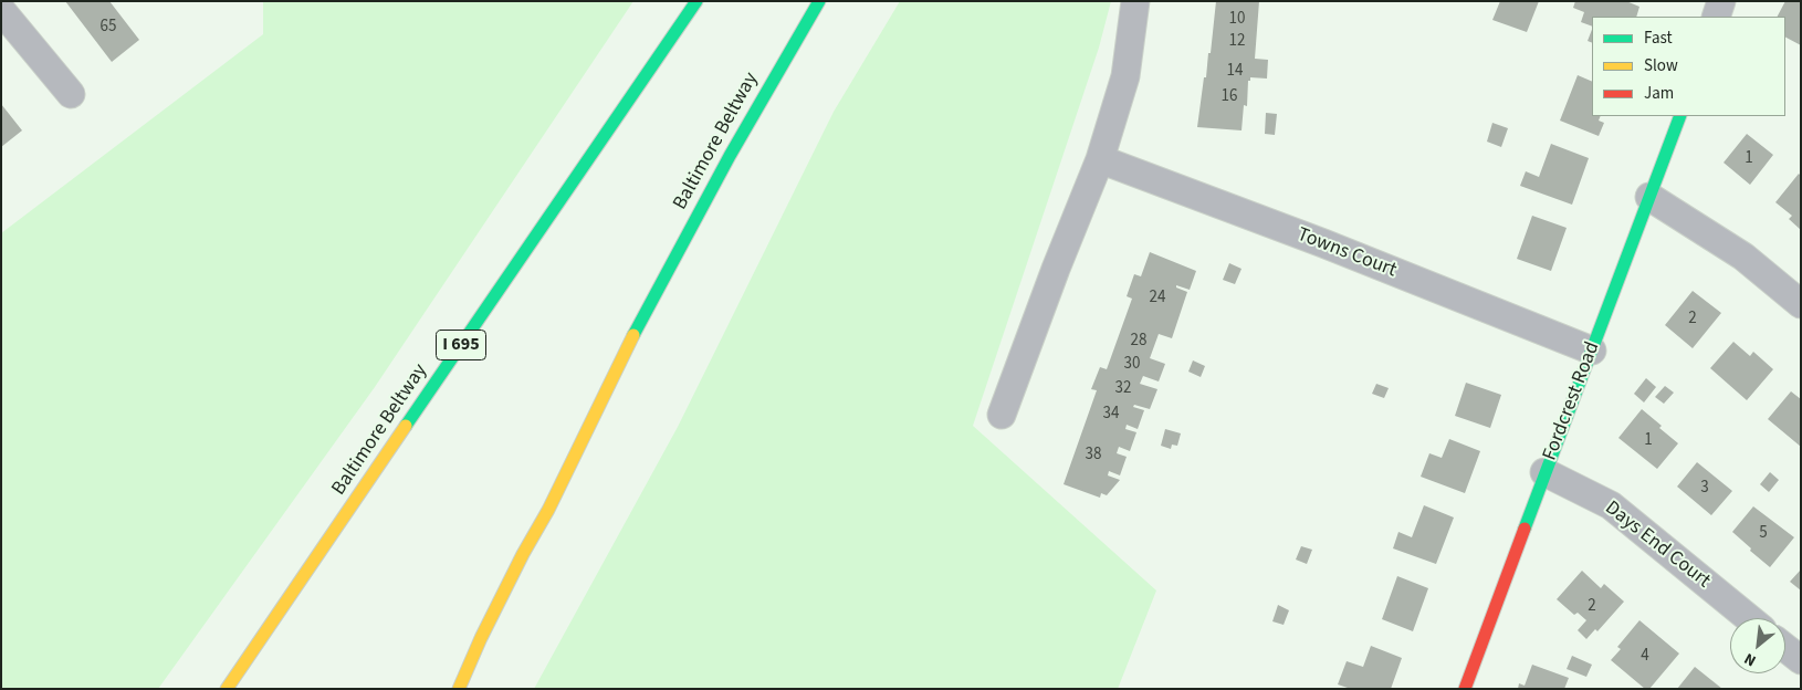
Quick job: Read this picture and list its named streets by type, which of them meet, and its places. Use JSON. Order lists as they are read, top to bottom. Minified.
{"streets":{"main road":["Baltimore Beltway","I 695","Fordcrest Road"],"street":["Towns Court","Days End Court"]},"crossings":[["Towns Court","Fordcrest Road"],["Fordcrest Road","Days End Court"]],"house_numbers":["10","65","12","14","16","1","24","2","28","30","32","34","1","38","3","5","2","4"],"legend":["Fast","Slow","Jam"],"north":"bottom left"}
